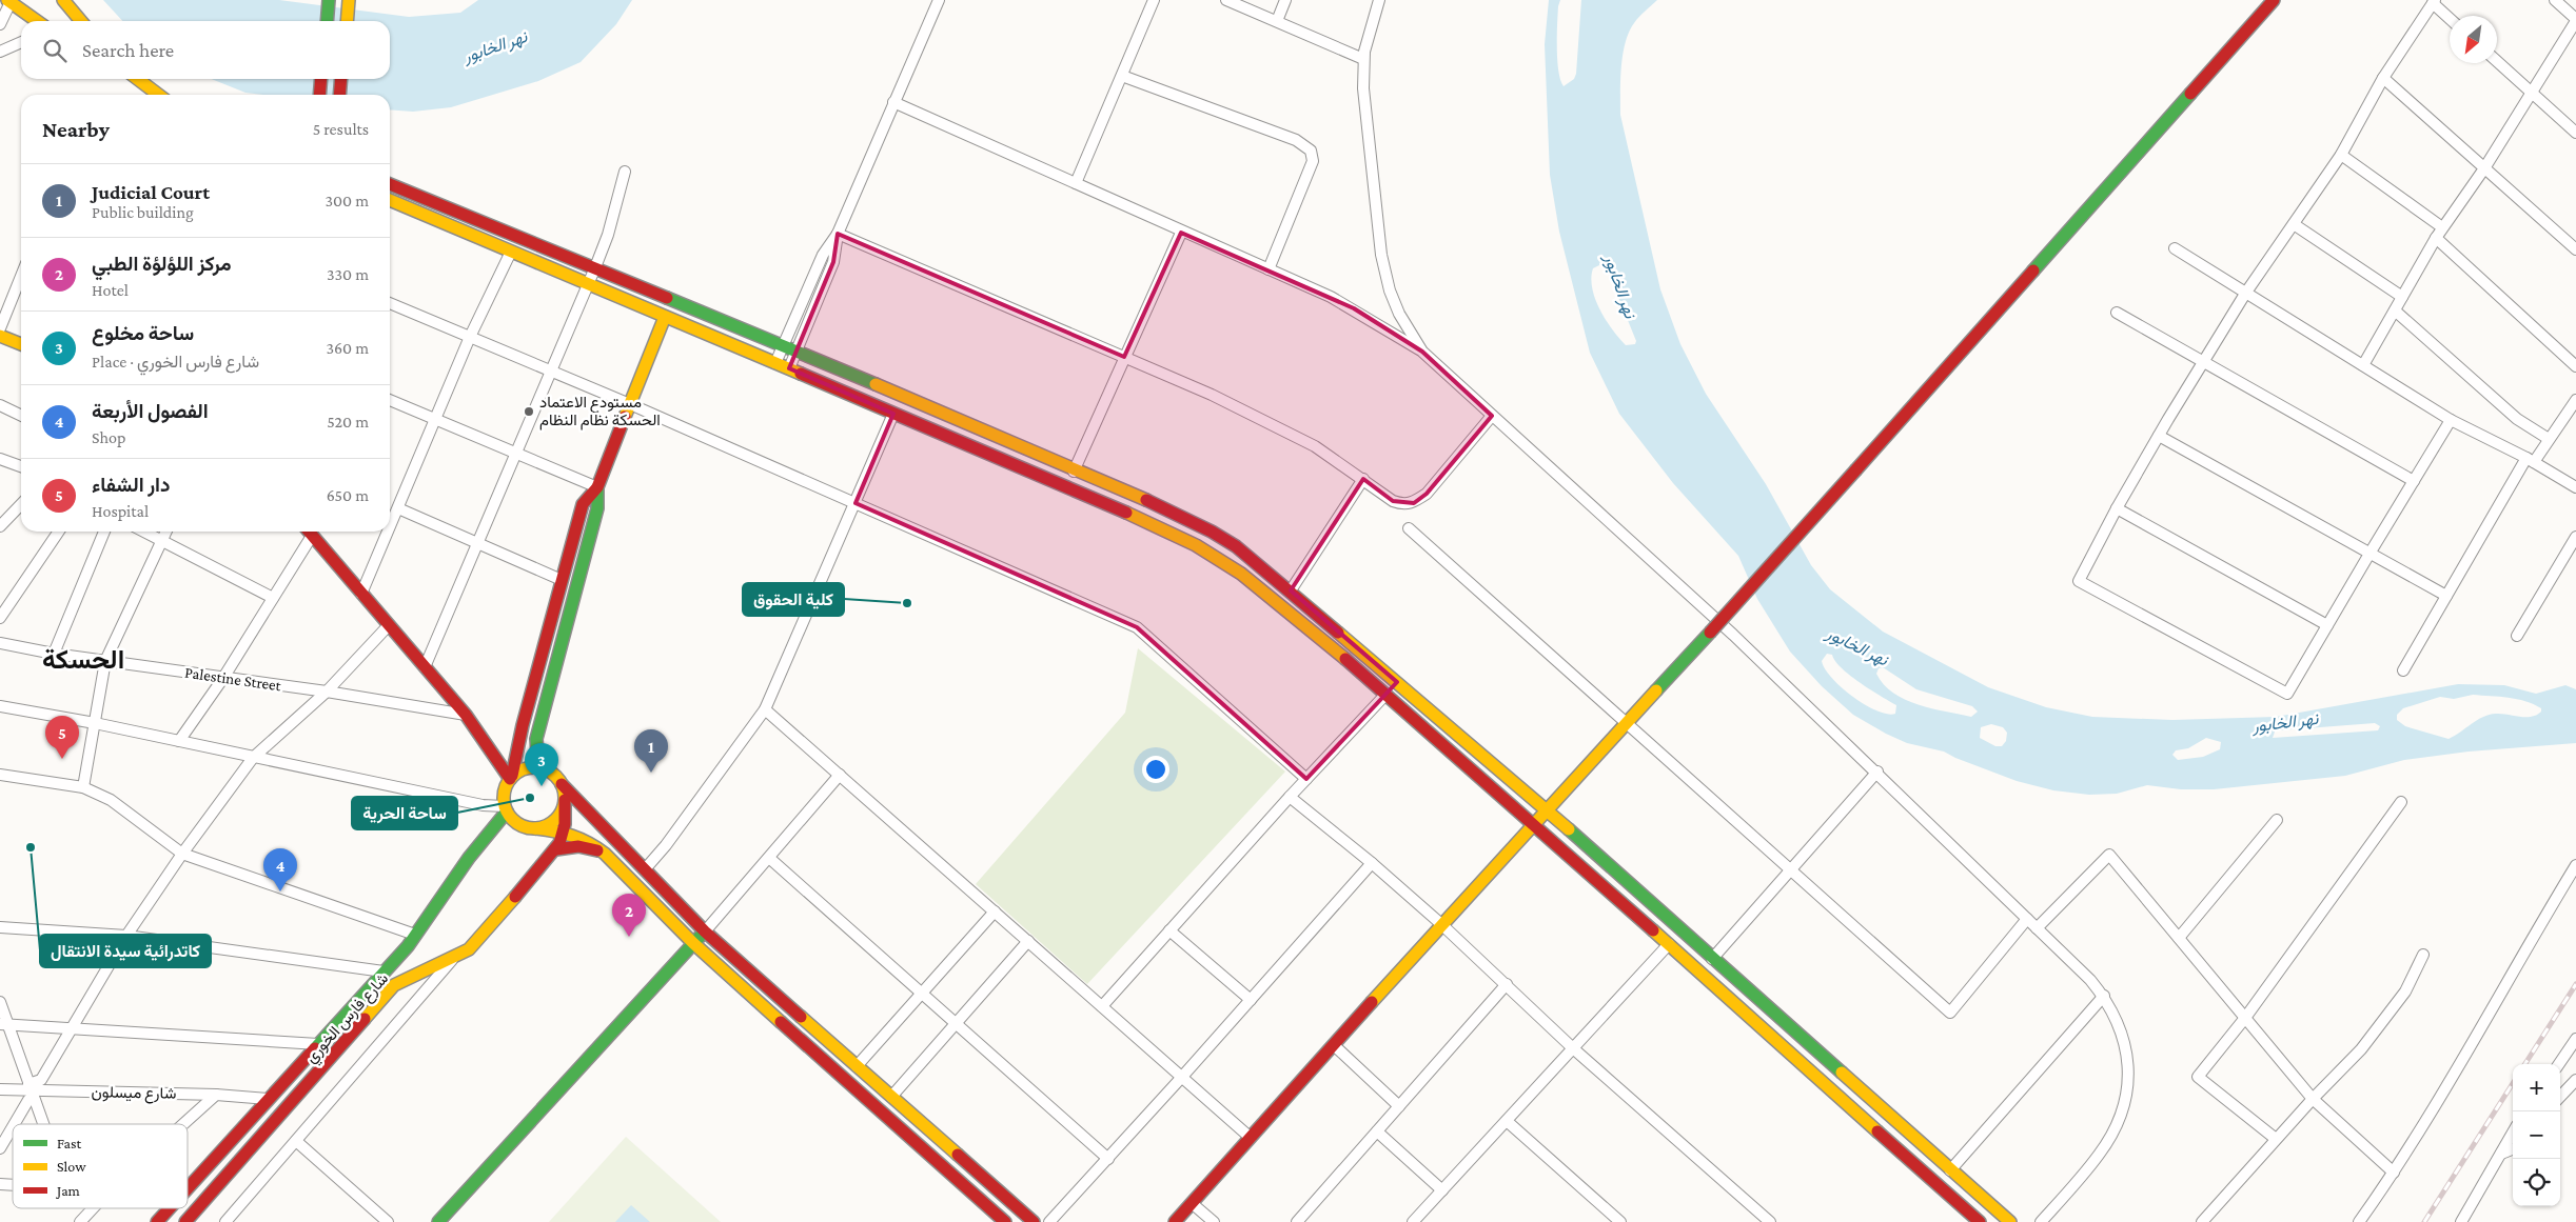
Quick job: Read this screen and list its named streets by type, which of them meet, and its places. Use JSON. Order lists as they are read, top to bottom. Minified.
{"streets":{"street":["Palestine Street","شارع فارس الخوري","شارع ميسلون"]},"districts":["الحسكة"],"water":["نهر الخابور"],"places":["مستودع الاعتماد الحسكة نظام النظام","كلية الحقوق","ساحة الحرية","كاتدرائية سيدة الانتقال"],"legend":["Fast","Slow","Jam"],"north":"bottom left","page":{"search":"Search here","heading":["Nearby","5 results"],"list":[{"mark":"1","name":"Judicial Court","note":"Public building","value":"300 m"},{"mark":"2","name":"مركز اللؤلؤة الطبي","note":"Hotel","value":"330 m"},{"mark":"3","name":"ساحة مخلوع","note":"Place · شارع فارس الخوري","value":"360 m"},{"mark":"4","name":"الفصول الأربعة","note":"Shop","value":"520 m"},{"mark":"5","name":"دار الشفاء","note":"Hospital","value":"650 m"}],"pins":["5","1","3","4","2"],"map_buttons":["+","−"]}}
